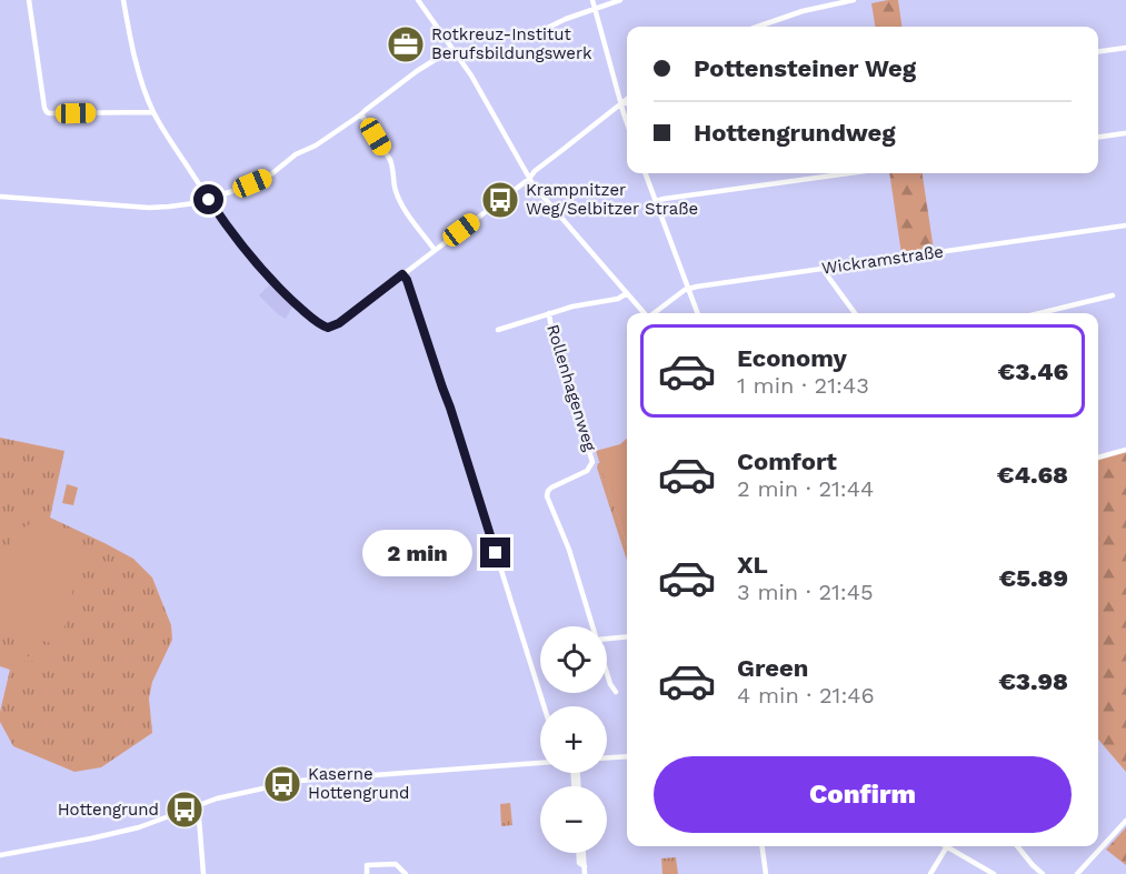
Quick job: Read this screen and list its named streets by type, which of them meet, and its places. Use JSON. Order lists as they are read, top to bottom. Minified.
{"streets":{"street":["Wickramstraße","Rollenhagenweg"]},"places":{"office":["Rotkreuz-Institut Berufsbildungswerk"],"bus stop":["Krampnitzer Weg/Selbitzer Straße","Kaserne Hottengrund","Hottengrund"]},"page":{"banner":["Pottensteiner Weg","Hottengrundweg"],"list":[{"name":"Economy","note":"1 min · 21:43","value":"€3.46"},{"name":"Comfort","note":"2 min · 21:44","value":"€4.68"},{"name":"XL","note":"3 min · 21:45","value":"€5.89"},{"name":"Green","note":"4 min · 21:46","value":"€3.98"}],"bubble":"2 min","map_buttons":["+","−"],"buttons":"Confirm"}}
